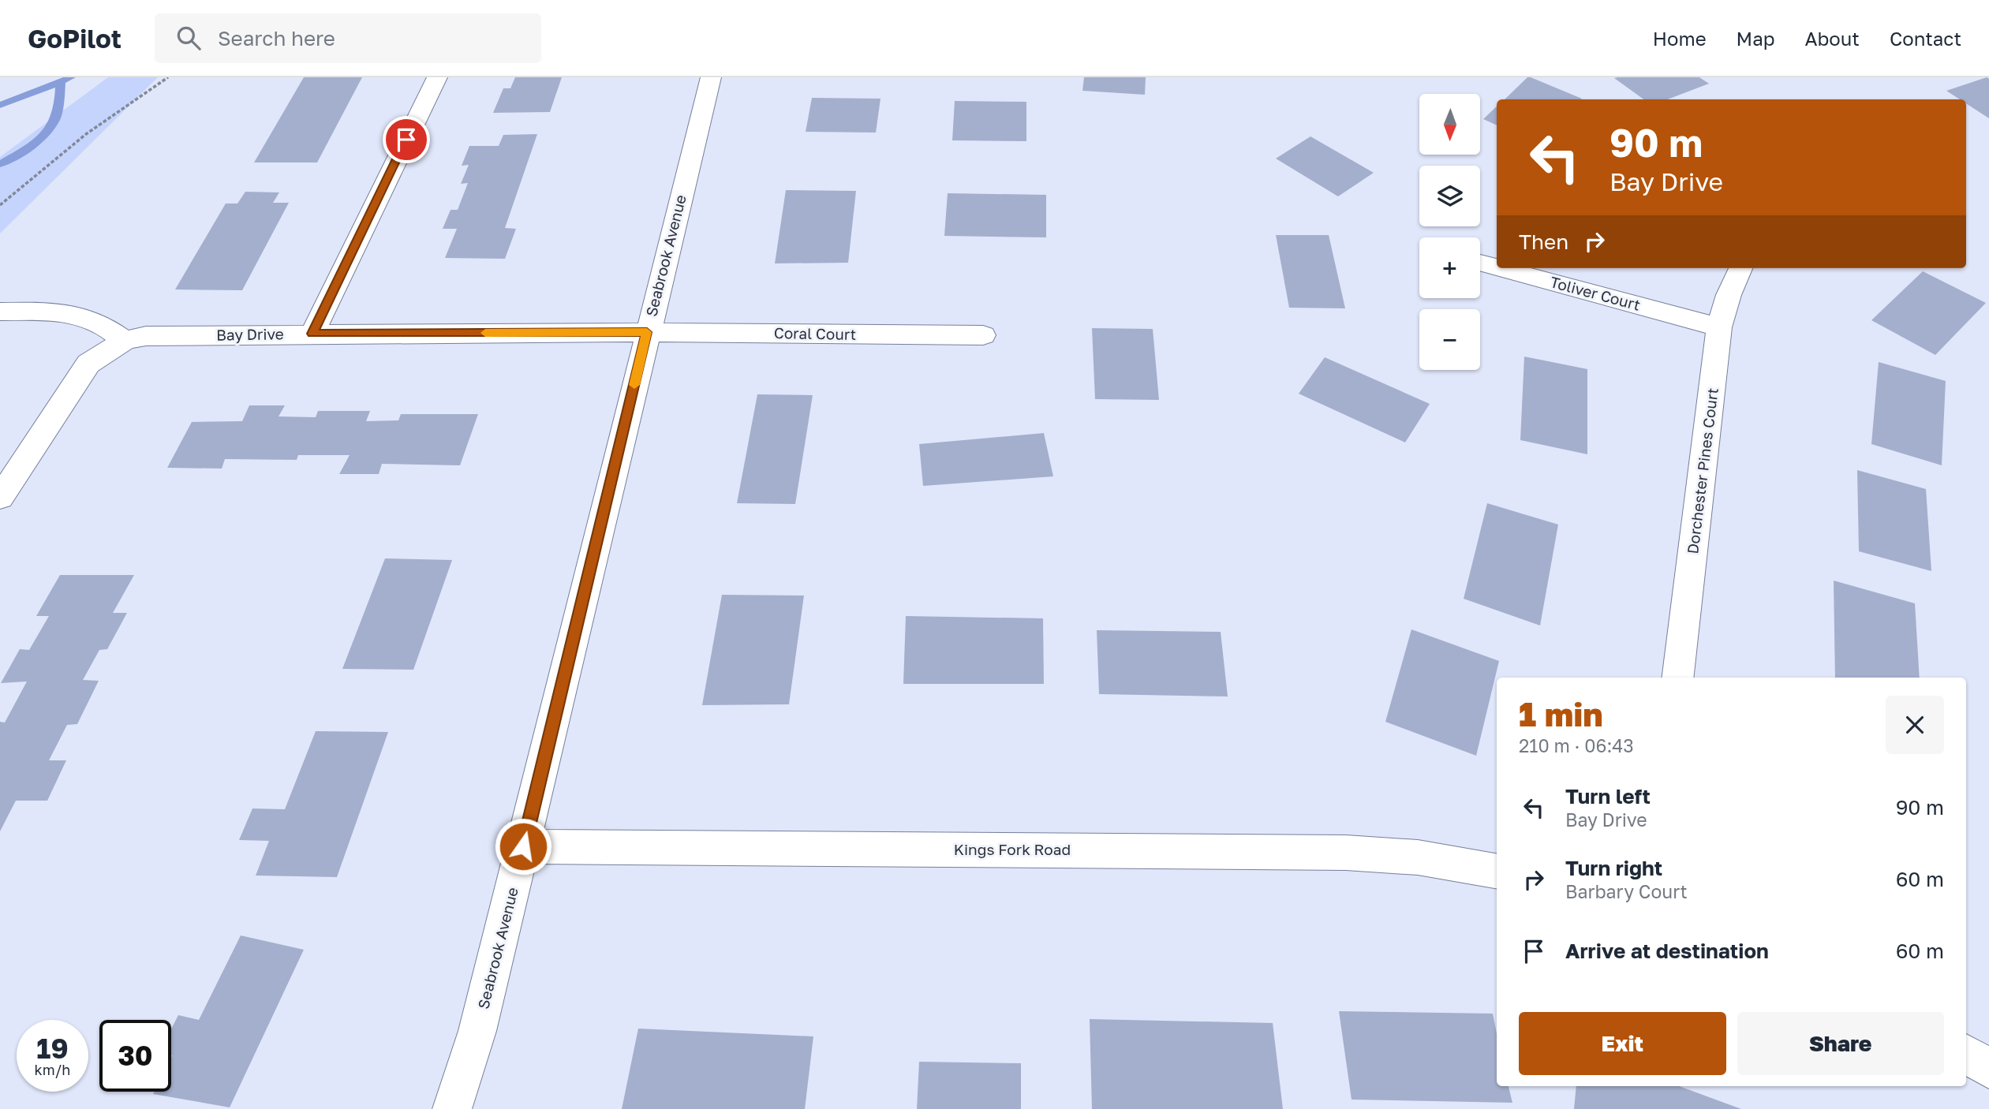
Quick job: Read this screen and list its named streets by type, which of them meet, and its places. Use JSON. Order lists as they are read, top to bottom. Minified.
{"streets":{"street":["Seabrook Avenue","Toliver Court","Coral Court","Bay Drive","Dorchester Pines Court","Kings Fork Road"]},"crossings":[["Seabrook Avenue","Coral Court"],["Seabrook Avenue","Bay Drive"],["Seabrook Avenue","Kings Fork Road"],["Toliver Court","Dorchester Pines Court"],["Coral Court","Bay Drive"]],"north":"bottom","page":{"header":"GoPilot","search":"Search here","nav":["Home","Map","About","Contact"],"map_buttons":["+","−"],"turn":["90 m","Bay Drive"],"then":"Then","heading":["1 min","210 m · 06:43"],"list":[{"name":"Turn left","note":"Bay Drive","value":"90 m"},{"name":"Turn right","note":"Barbary Court","value":"60 m"},{"name":"Arrive at destination","value":"60 m"}],"buttons":["Exit","Share"],"speed":"19 km/h","limit":"30"}}
